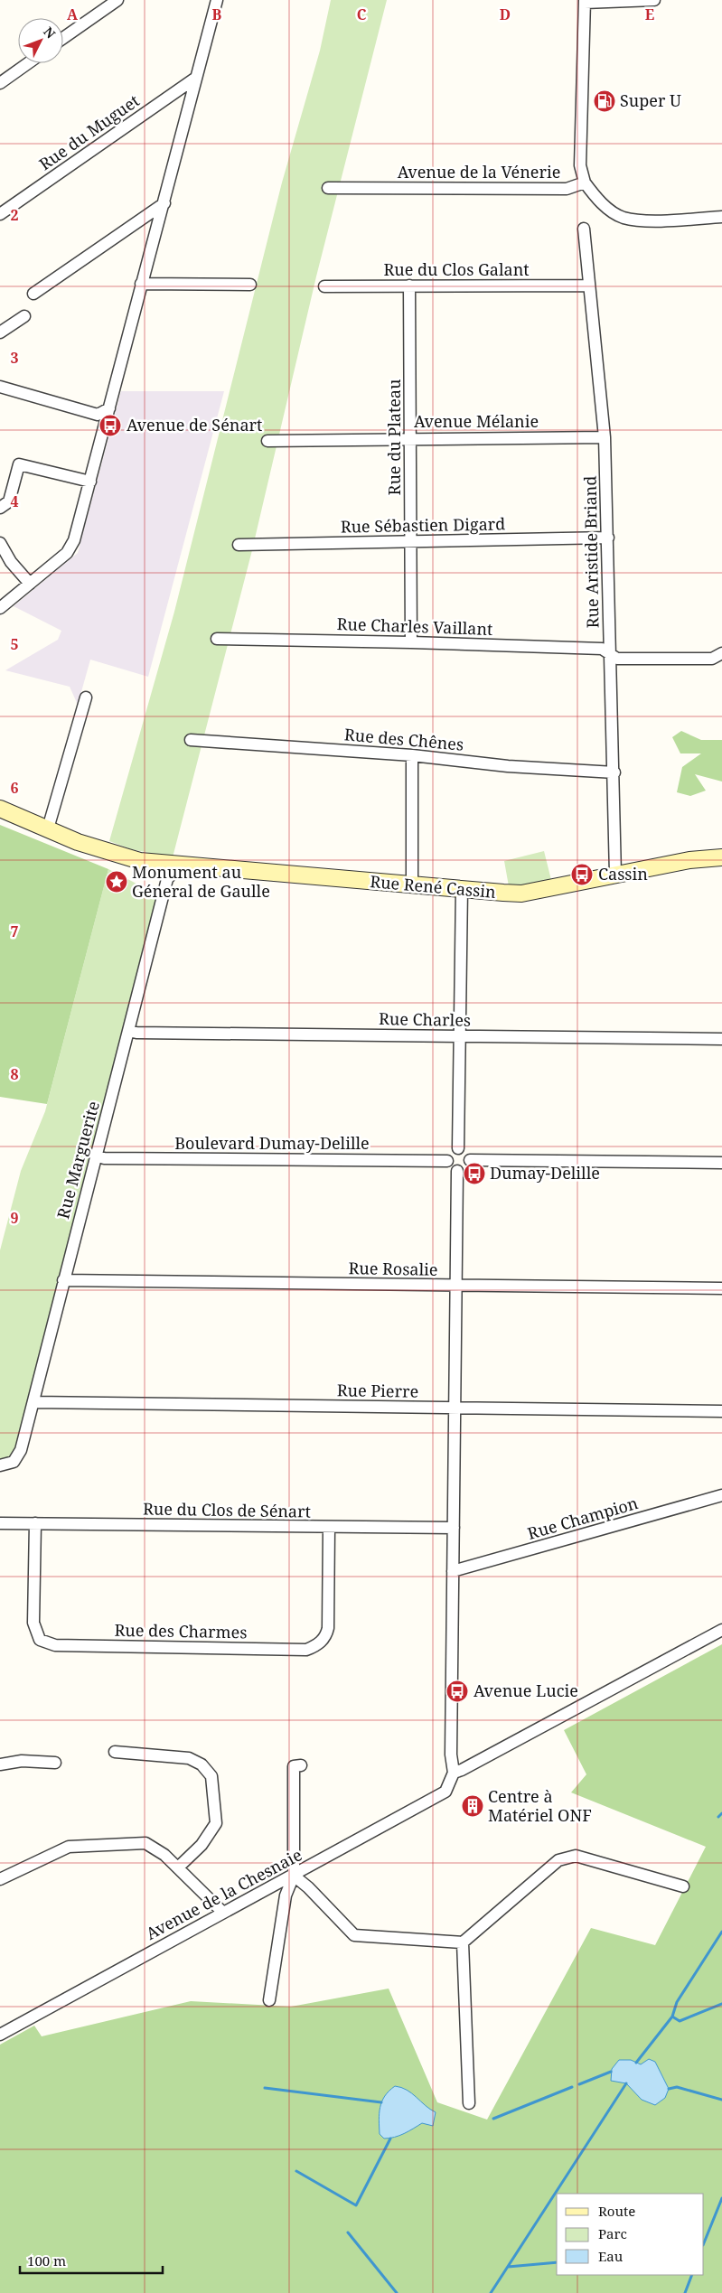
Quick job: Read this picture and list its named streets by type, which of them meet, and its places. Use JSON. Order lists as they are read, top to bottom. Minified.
{"streets":{"main road":["Rue René Cassin"],"street":["Rue du Muguet","Avenue de la Vénerie","Rue du Clos Galant","Avenue Mélanie","Rue du Plateau","Rue Sébastien Digard","Rue Aristide Briand","Rue Charles Vaillant","Rue des Chênes","Rue Charles","Boulevard Dumay-Delille","Rue Marguerite","Rue Rosalie","Rue Pierre","Rue du Clos de Sénart","Rue Champion","Rue des Charmes","Avenue de la Chesnaie"]},"crossings":[["Rue du Clos Galant","Rue du Plateau"],["Rue du Clos Galant","Rue Aristide Briand"],["Avenue Mélanie","Rue du Plateau"],["Avenue Mélanie","Rue Aristide Briand"],["Rue du Plateau","Rue Sébastien Digard"],["Rue du Plateau","Rue Charles Vaillant"],["Rue Sébastien Digard","Rue Aristide Briand"],["Rue Aristide Briand","Rue Charles Vaillant"],["Rue Aristide Briand","Rue des Chênes"],["Rue Aristide Briand","Rue René Cassin"],["Rue René Cassin","Rue Marguerite"],["Rue Charles","Rue Marguerite"],["Boulevard Dumay-Delille","Rue Marguerite"],["Rue Marguerite","Rue Rosalie"],["Rue Marguerite","Rue Pierre"],["Rue du Clos de Sénart","Rue des Charmes"]],"places":{"fuel station":["Super U"],"bus stop":["Avenue de Sénart","Cassin","Dumay-Delille","Avenue Lucie"],"place":["Monument au Géneral de Gaulle"],"building":["Centre à Matériel ONF"]},"legend":["Route","Parc","Eau"],"scale_bar":"100 m","north":"top right","grid":{"columns":["A","B","C","D","E"],"rows":["2","3","4","5","6","7","8","9"]}}
